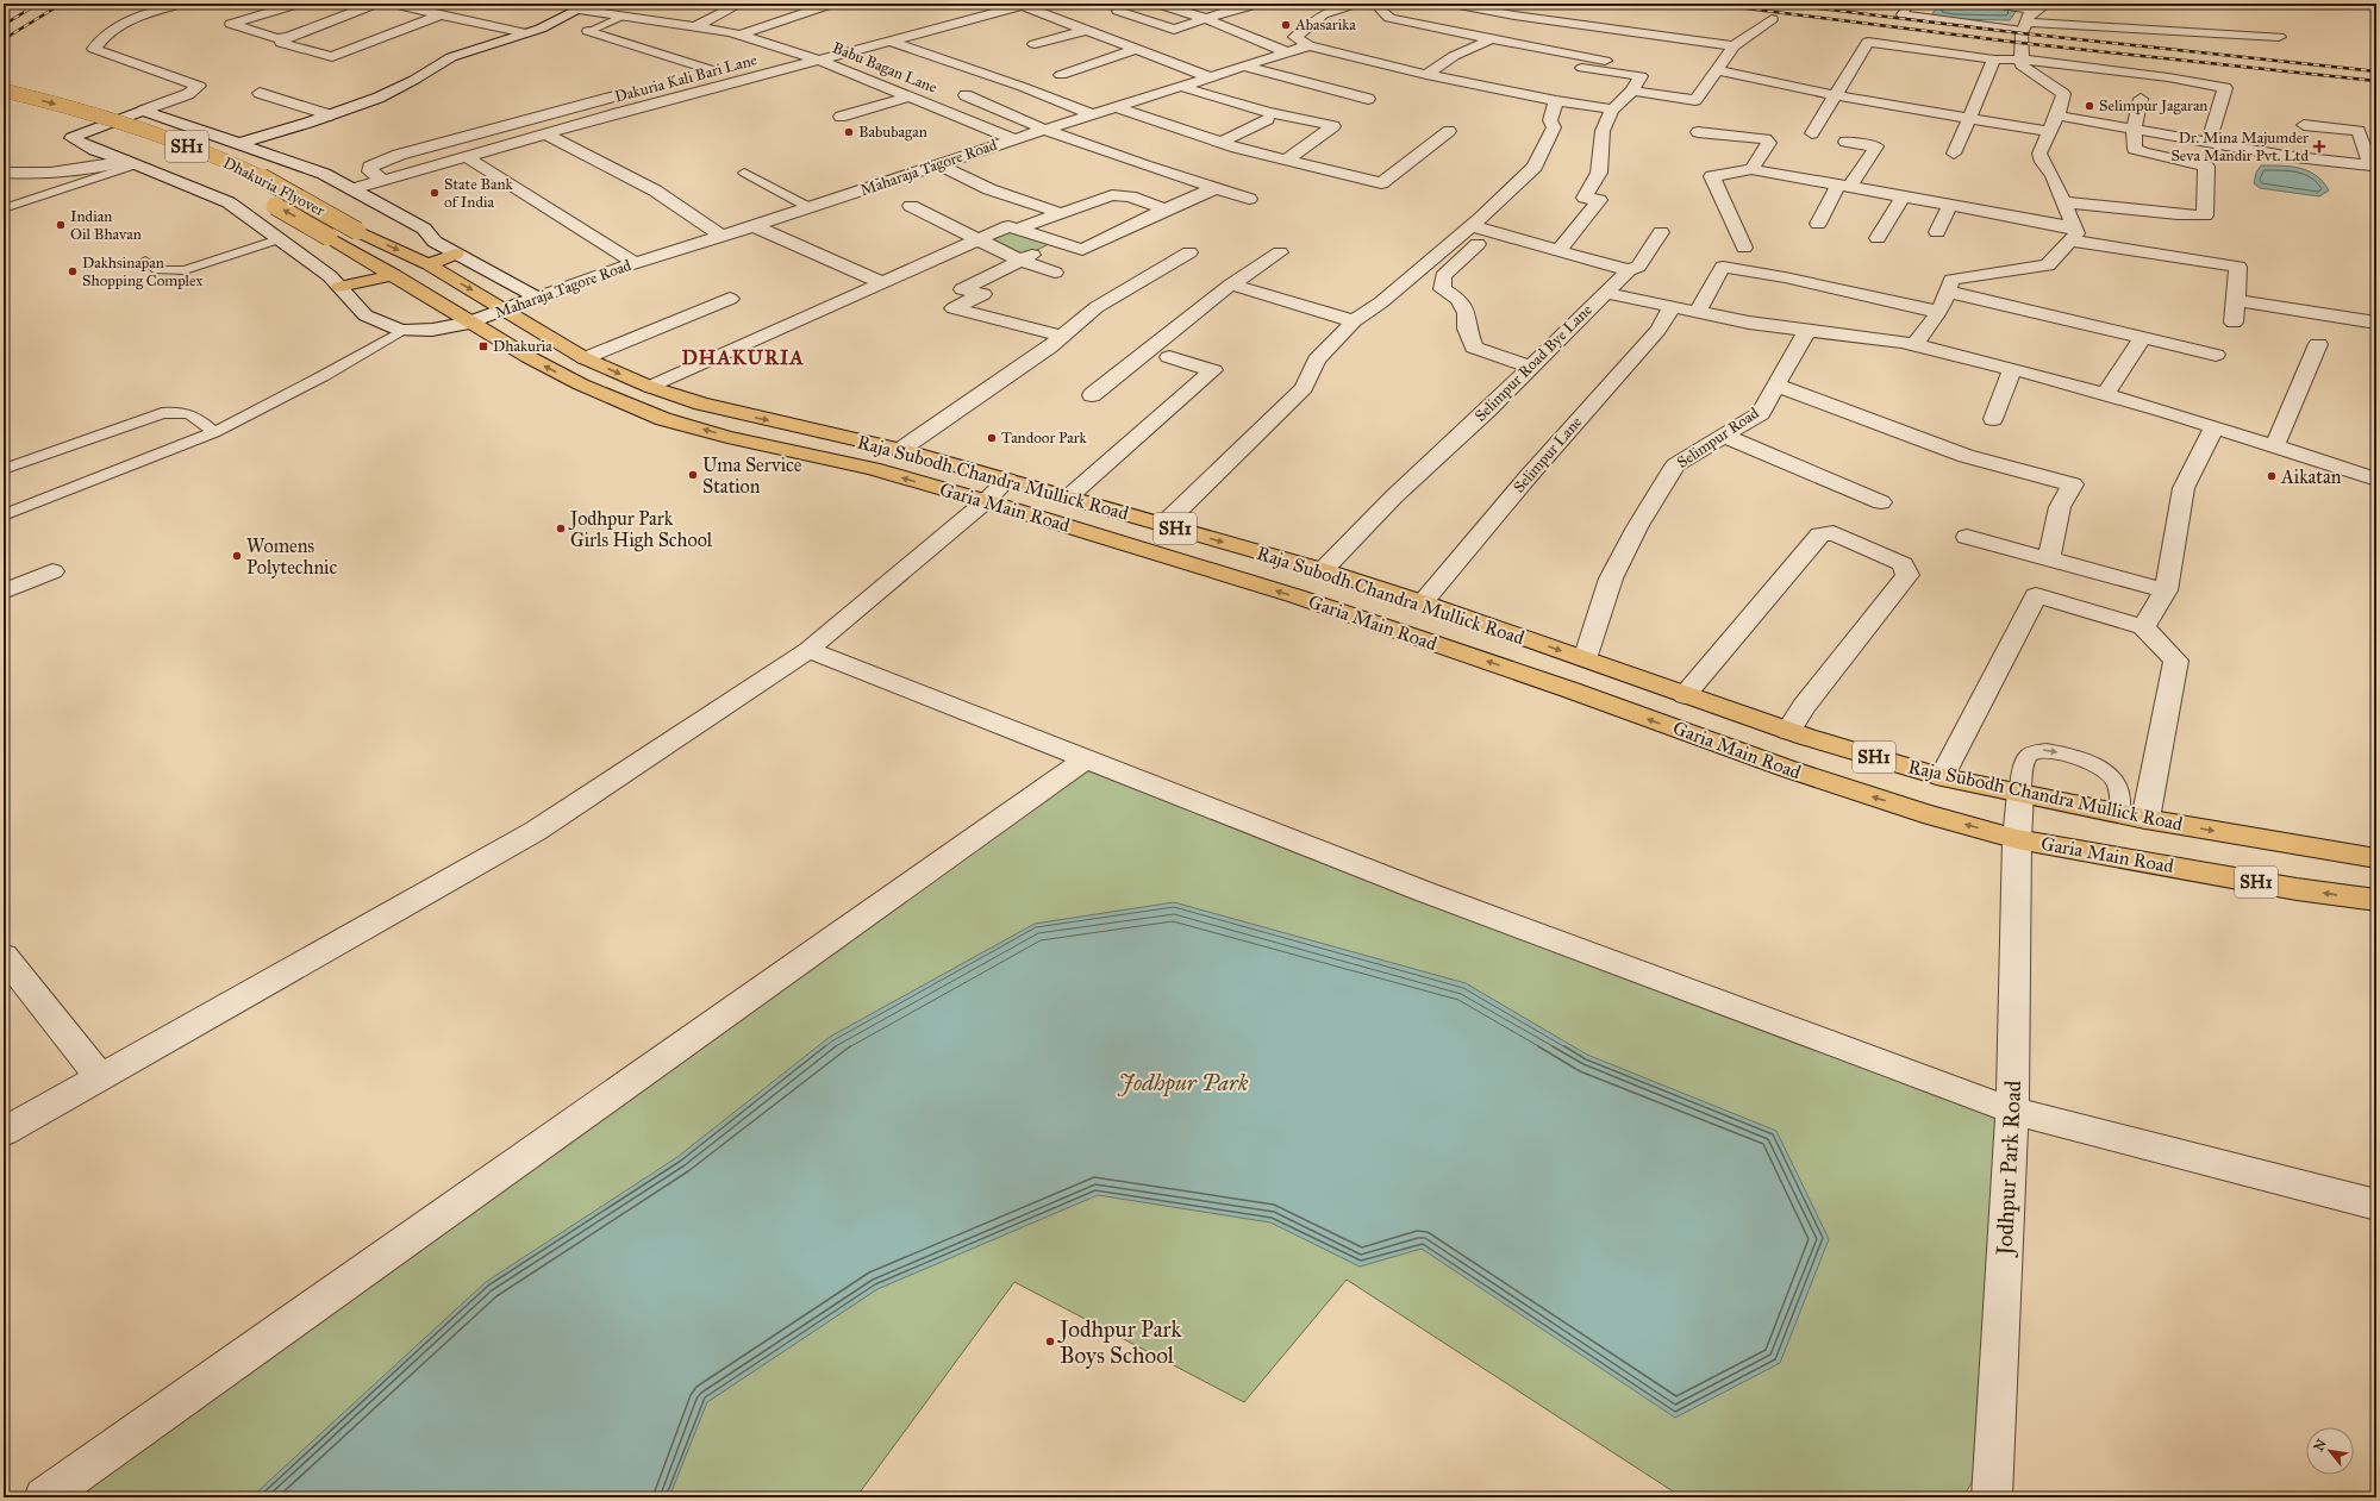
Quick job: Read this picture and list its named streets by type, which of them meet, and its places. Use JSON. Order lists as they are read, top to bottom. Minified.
{"streets":{"main road":["SH1","Dhakuria Flyover","Raja Subodh Chandra Mullick Road","Garia Main Road"],"street":["Babu Bagan Lane","Dakuria Kali Bari Lane","Maharaja Tagore Road","Selimpur Road Bye Lane","Selimpur Road","Selimpur Lane","Jodhpur Park Road"]},"crossings":[["Babu Bagan Lane","Dakuria Kali Bari Lane"],["Babu Bagan Lane","Maharaja Tagore Road"],["Maharaja Tagore Road","Raja Subodh Chandra Mullick Road"],["Maharaja Tagore Road","Garia Main Road"],["Dhakuria Flyover","Raja Subodh Chandra Mullick Road"],["Dhakuria Flyover","Garia Main Road"],["Selimpur Road Bye Lane","Raja Subodh Chandra Mullick Road"],["Selimpur Road","Raja Subodh Chandra Mullick Road"],["Selimpur Lane","Raja Subodh Chandra Mullick Road"],["Raja Subodh Chandra Mullick Road","Jodhpur Park Road"],["Garia Main Road","Jodhpur Park Road"]],"one_way":["Raja Subodh Chandra Mullick Road","Garia Main Road"],"districts":["DHAKURIA"],"parks":["Jodhpur Park"],"places":{"other":["Abasarika","Selimpur Jagaran","Babubagan","State Bank of India","Indian Oil Bhavan","Dakhsinapan Shopping Complex","Tandoor Park","Uma Service Station","Aikatan","Jodhpur Park Girls High School","Womens Polytechnic","Jodhpur Park Boys School"],"health":["Dr. Mina Majumder Seva Mandir Pvt. Ltd"],"transit":["Dhakuria"]},"north":"top left"}
